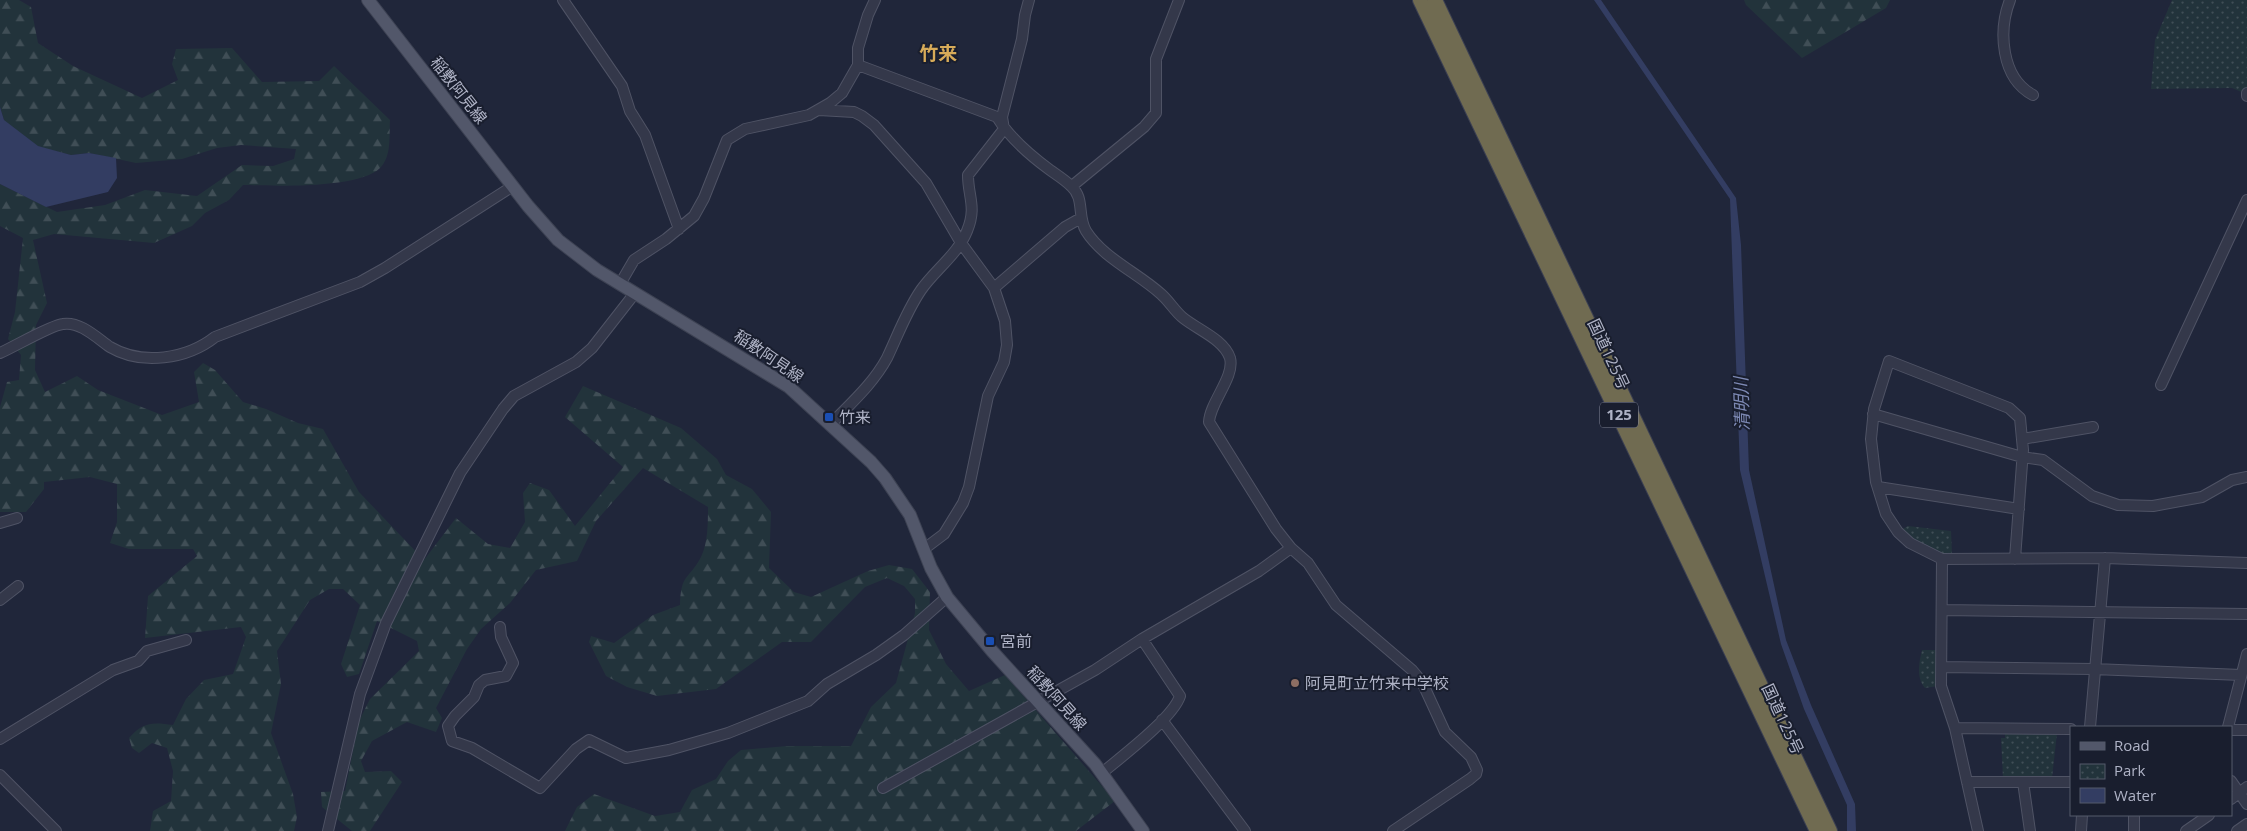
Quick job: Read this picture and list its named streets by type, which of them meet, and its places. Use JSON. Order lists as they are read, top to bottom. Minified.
{"streets":{"highway":["国道125号","125"],"main road":["稲敷阿見線"]},"districts":["竹来"],"water":["清明川"],"places":{"transit":["竹来","宮前"],"other":["阿見町立竹来中学校"]},"legend":["Road","Park","Water"]}
